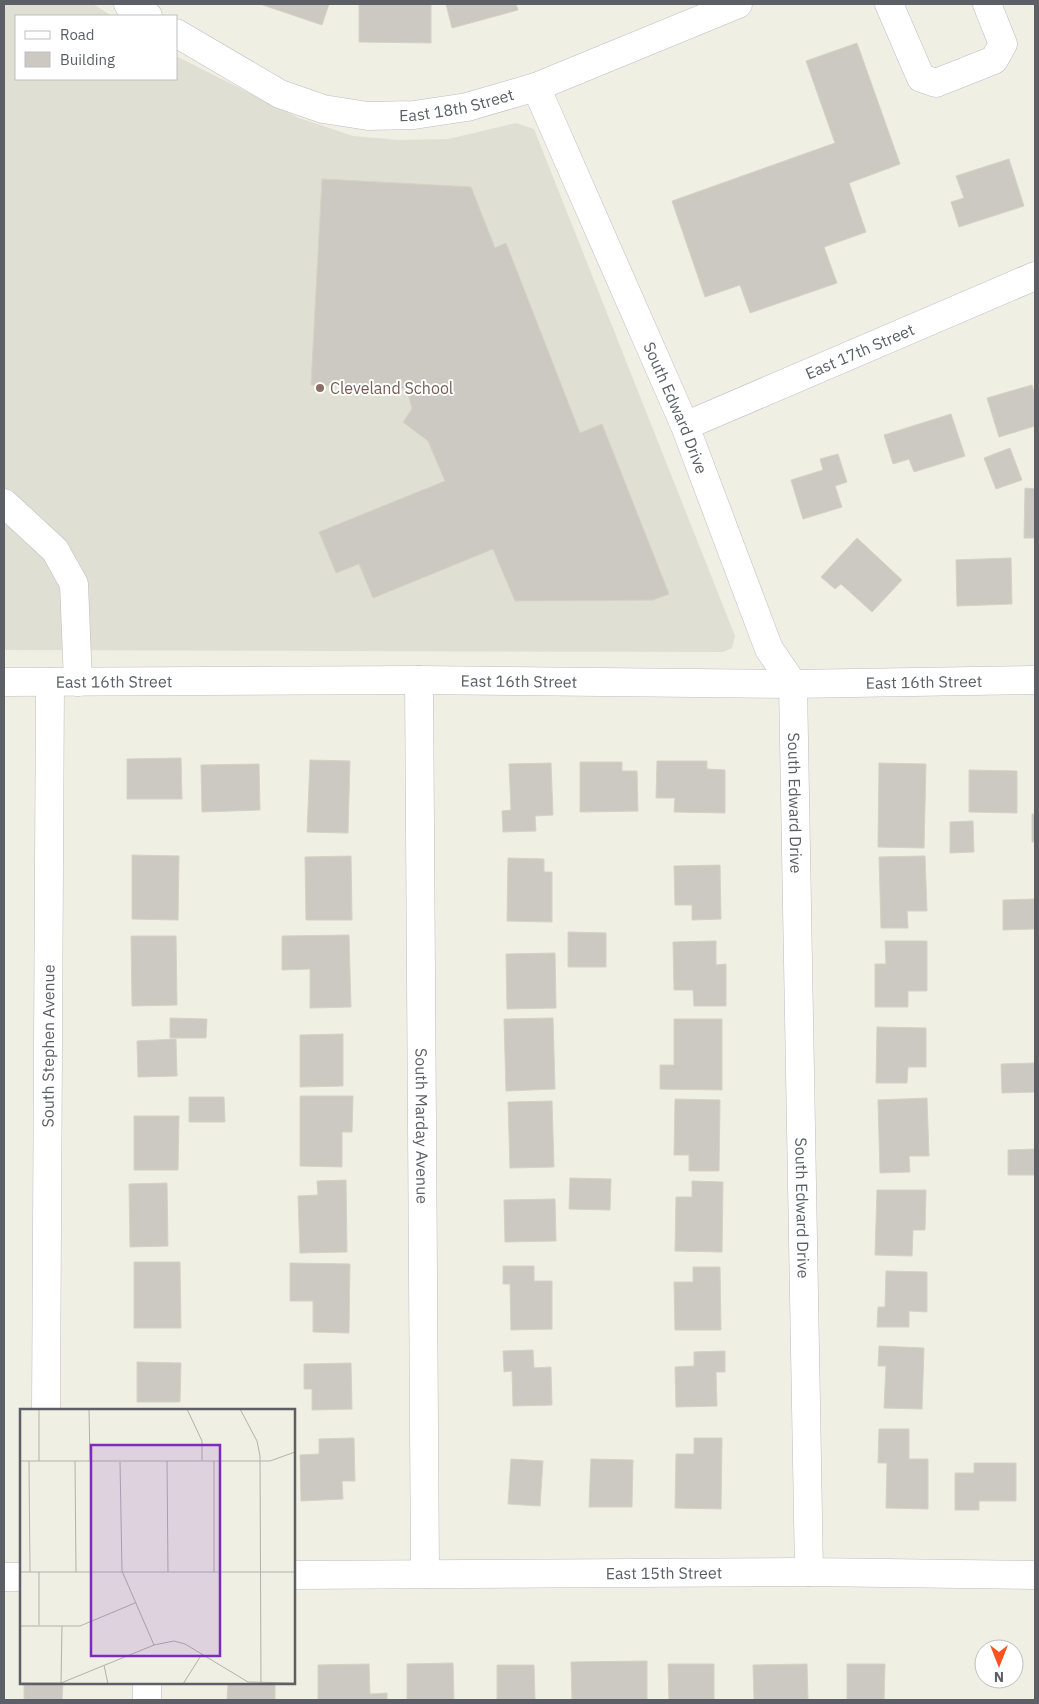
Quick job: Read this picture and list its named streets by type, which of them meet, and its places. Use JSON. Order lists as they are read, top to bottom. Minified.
{"streets":{"street":["East 18th Street","East 17th Street","South Edward Drive","East 16th Street","South Stephen Avenue","South Marday Avenue","East 15th Street"]},"crossings":[["East 18th Street","South Edward Drive"],["East 17th Street","South Edward Drive"],["South Edward Drive","East 16th Street"],["South Edward Drive","East 15th Street"],["East 16th Street","South Stephen Avenue"],["East 16th Street","South Marday Avenue"],["South Marday Avenue","East 15th Street"]],"places":["Cleveland School"],"legend":["Road","Building"],"north":"bottom"}
